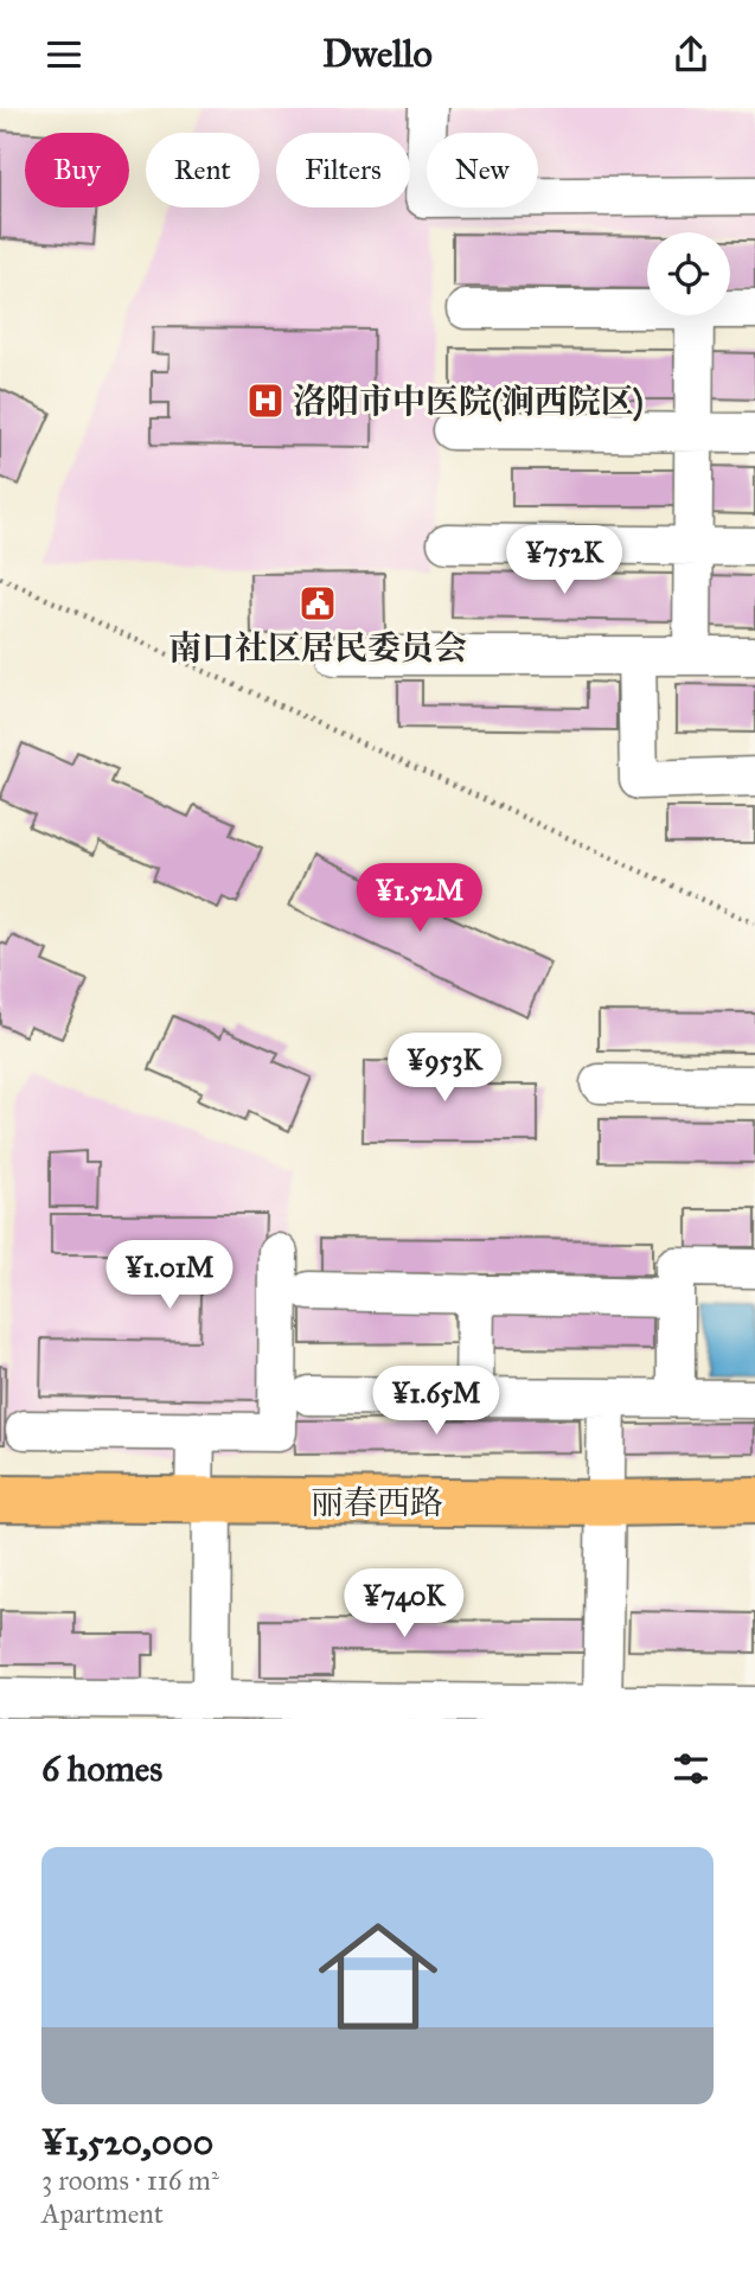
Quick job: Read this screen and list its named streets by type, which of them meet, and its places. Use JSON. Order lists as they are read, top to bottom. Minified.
{"streets":{"main road":["丽春西路"]},"places":{"hospital":["洛阳市中医院(涧西院区)"],"public building":["南口社区居民委员会"]},"page":{"header":"Dwello","chip":["Buy","Rent","Filters","New"],"price":["¥752K","¥1.52M","¥953K","¥1.01M","¥1.65M","¥740K"],"heading":"6 homes","list":[{"name":"¥1,520,000","note":"3 rooms · 116 m² · Apartment"}]}}
